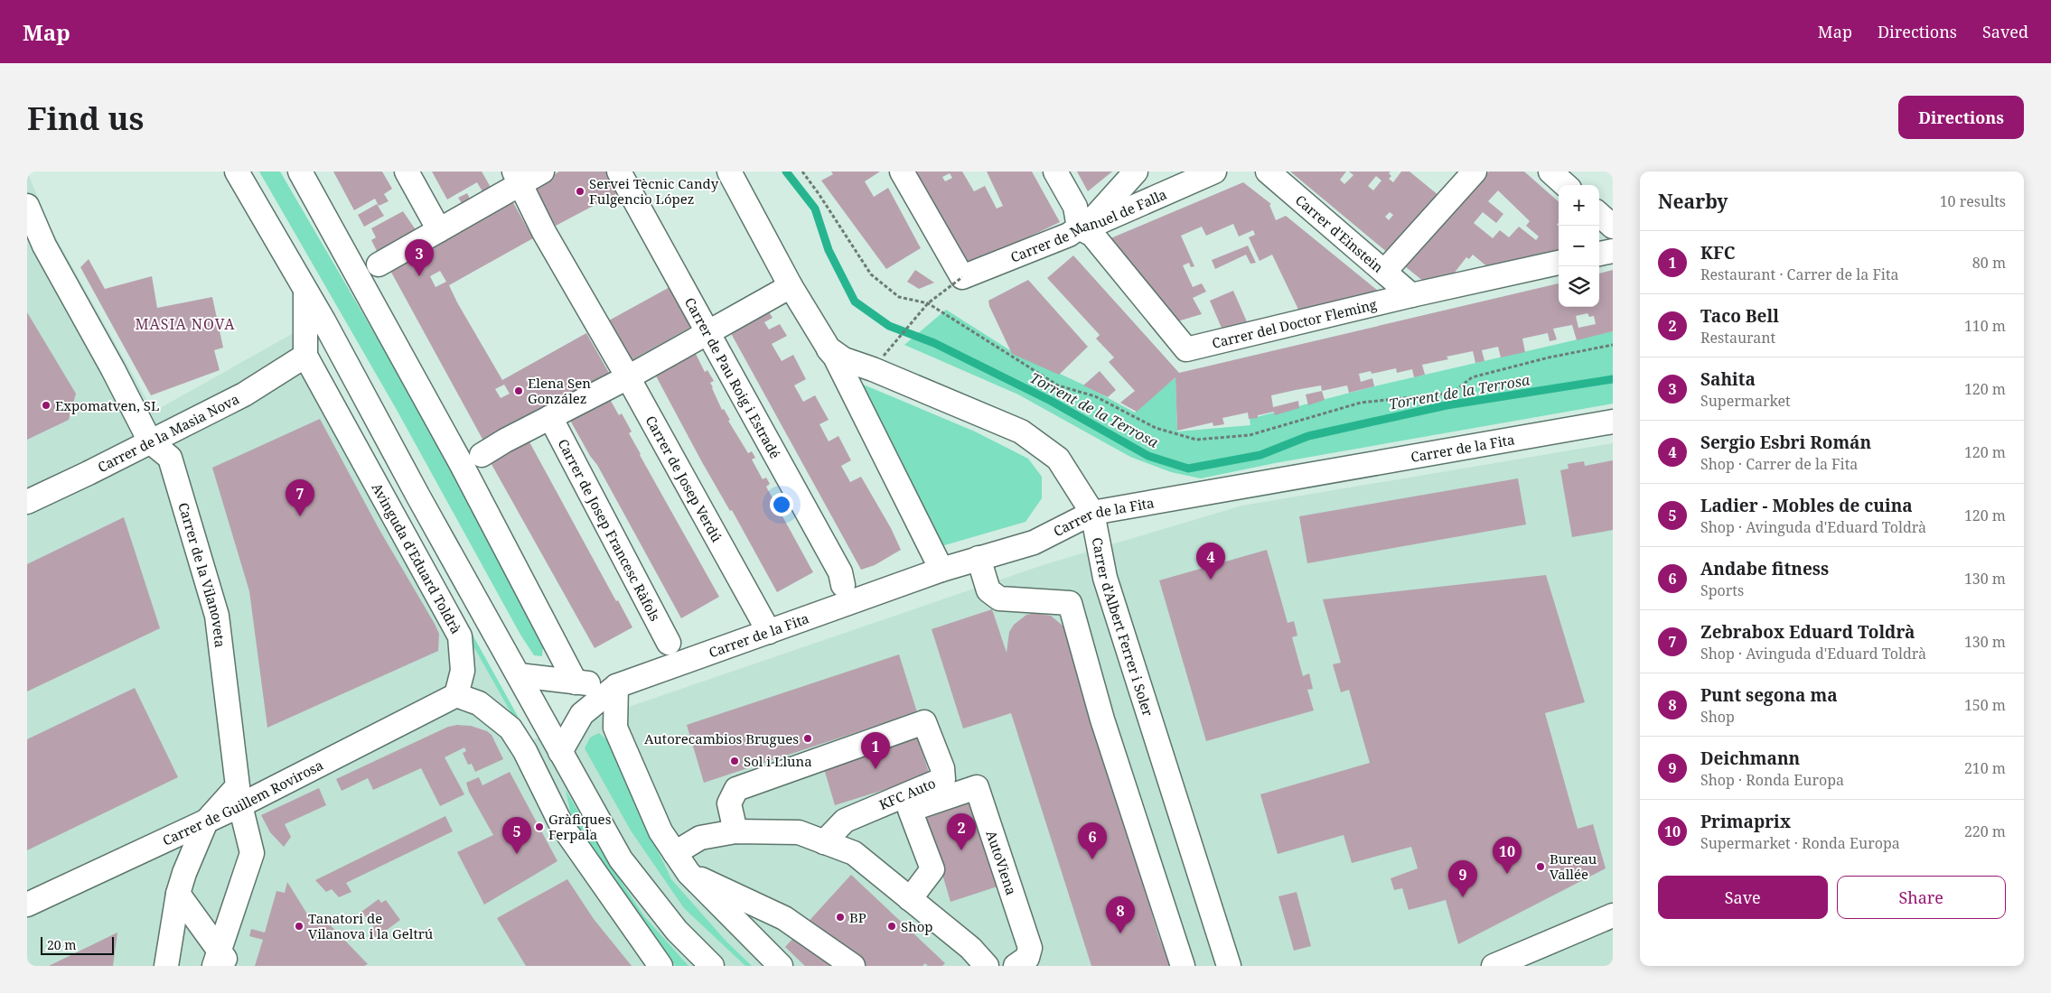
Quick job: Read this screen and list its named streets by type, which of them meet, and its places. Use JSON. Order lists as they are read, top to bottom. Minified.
{"streets":{"street":["Carrer de Manuel de Falla","Carrer d'Einstein","Carrer del Doctor Fleming","Carrer de Pau Roig i Estradé","Carrer de la Masia Nova","Carrer de la Fita","Carrer de Josep Verdú","Carrer de Josep Francesc Ràfols","Avinguda d'Eduard Toldrà","Carrer de la Vilanoveta","Carrer d'Albert Ferrer i Soler","KFC Auto","Carrer de Guillem Rovirosa","AutoViena"]},"crossings":[["Carrer de Manuel de Falla","Carrer del Doctor Fleming"],["Carrer d'Einstein","Carrer del Doctor Fleming"],["Carrer de la Masia Nova","Avinguda d'Eduard Toldrà"],["Carrer de la Masia Nova","Carrer de la Vilanoveta"],["Carrer de la Fita","Carrer de Josep Verdú"],["Carrer de la Fita","Avinguda d'Eduard Toldrà"],["Carrer de la Fita","Carrer d'Albert Ferrer i Soler"],["Avinguda d'Eduard Toldrà","Carrer de Guillem Rovirosa"],["Carrer de la Vilanoveta","Carrer de Guillem Rovirosa"]],"districts":["MASIA NOVA"],"water":["Torrent de la Terrosa"],"places":["Servei Tècnic Candy Fulgencio López","Elena Sen González","Expomatven, SL","Autorecambios Brugues","Sol i Lluna","Gràfiques Ferpala","Bureau Vallée","BP","Tanatori de Vilanova i la Geltrú","Shop"],"scale_bar":"20 m","page":{"header":"Map","nav":["Map","Directions","Saved"],"buttons":["Directions",["Save","Share"]],"title":"Find us","heading":["Nearby","10 results"],"map_buttons":["+","−"],"list":[{"mark":"1","name":"KFC","note":"Restaurant · Carrer de la Fita","value":"80 m"},{"mark":"2","name":"Taco Bell","note":"Restaurant","value":"110 m"},{"mark":"3","name":"Sahita","note":"Supermarket","value":"120 m"},{"mark":"4","name":"Sergio Esbri Román","note":"Shop · Carrer de la Fita","value":"120 m"},{"mark":"5","name":"Ladier - Mobles de cuina","note":"Shop · Avinguda d'Eduard Toldrà","value":"120 m"},{"mark":"6","name":"Andabe fitness","note":"Sports","value":"130 m"},{"mark":"7","name":"Zebrabox Eduard Toldrà","note":"Shop · Avinguda d'Eduard Toldrà","value":"130 m"},{"mark":"8","name":"Punt segona ma","note":"Shop","value":"150 m"},{"mark":"9","name":"Deichmann","note":"Shop · Ronda Europa","value":"210 m"},{"mark":"10","name":"Primaprix","note":"Supermarket · Ronda Europa","value":"220 m"}],"pins":["3","7","4","1","2","5","6","10","9","8"],"scale":"20 m"}}
